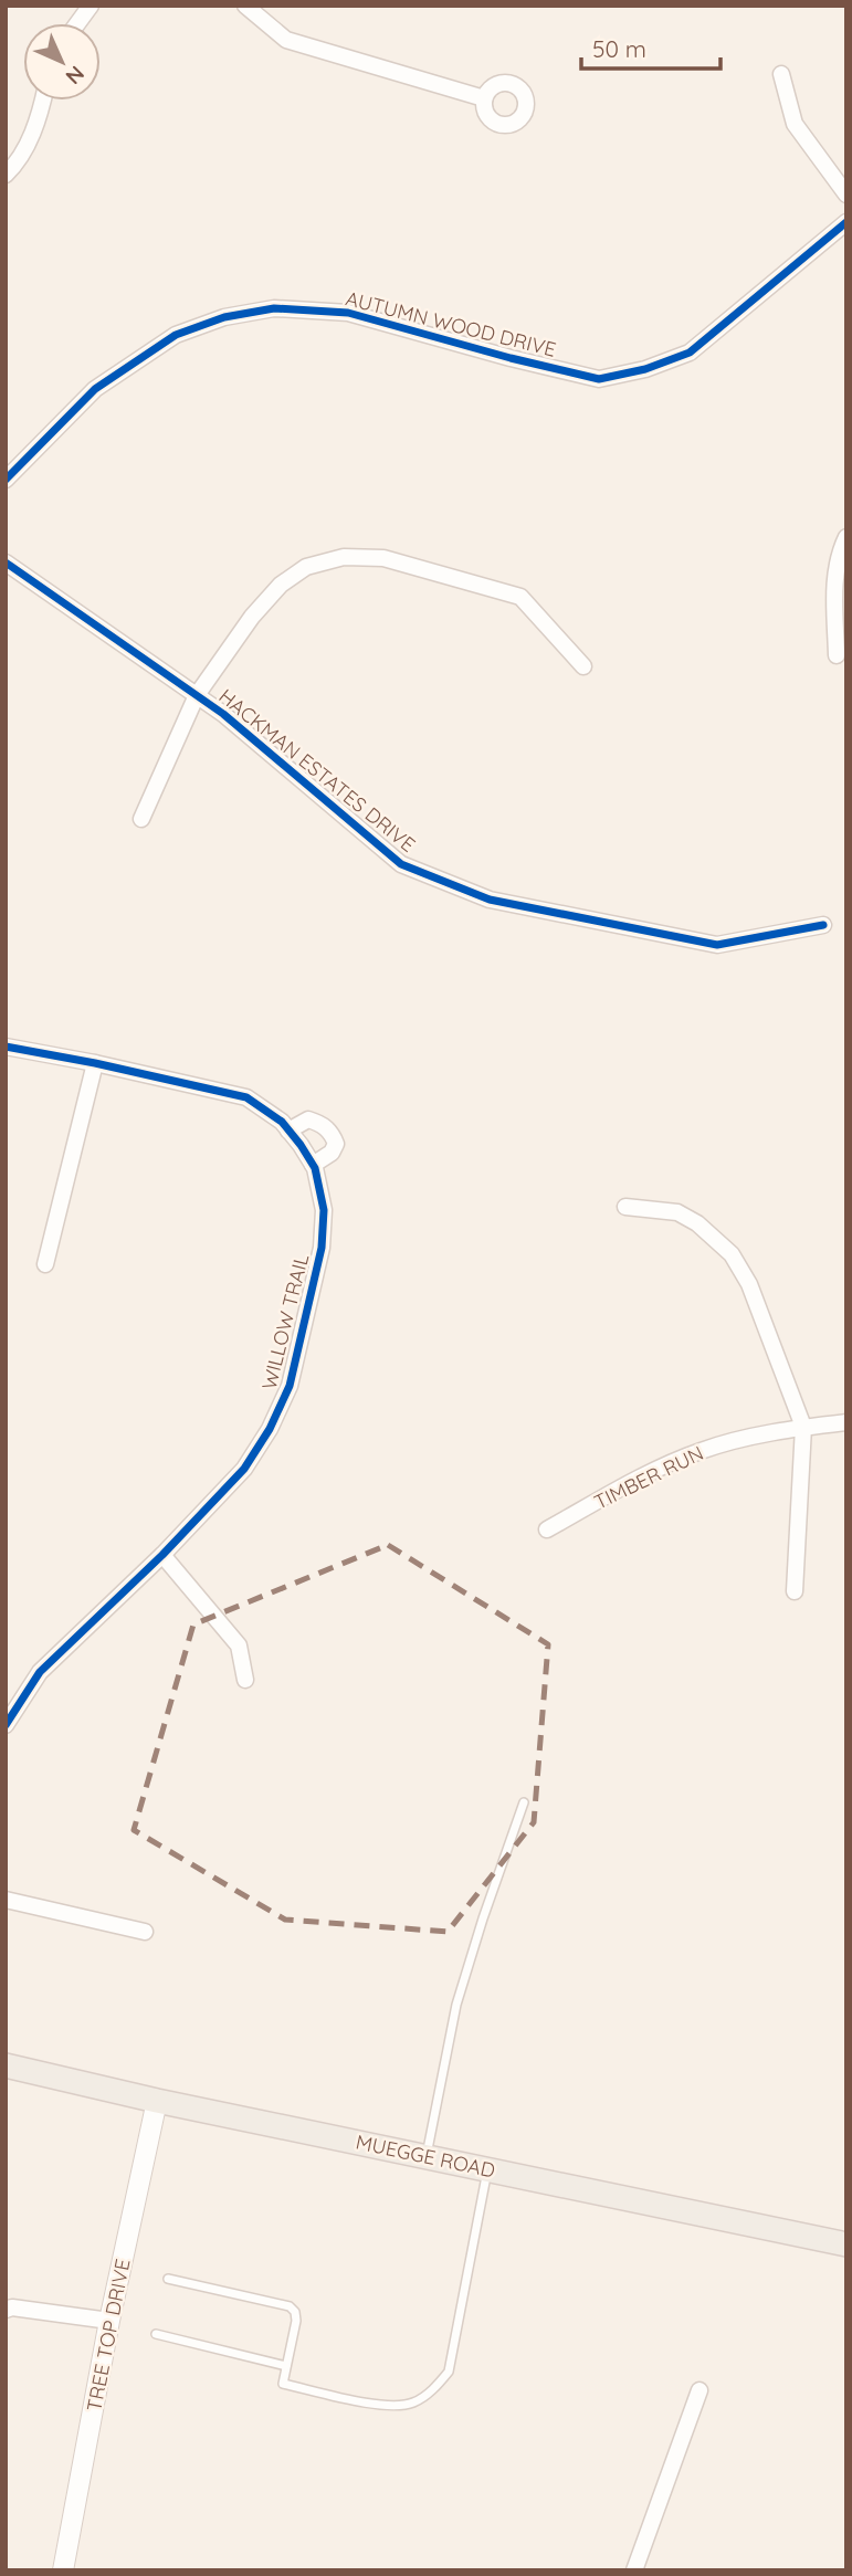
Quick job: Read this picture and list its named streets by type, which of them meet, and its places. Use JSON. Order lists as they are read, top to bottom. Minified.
{"streets":{"main road":["MUEGGE ROAD"],"street":["AUTUMN WOOD DRIVE","HACKMAN ESTATES DRIVE","WILLOW TRAIL","TIMBER RUN","TREE TOP DRIVE"]},"crossings":[["MUEGGE ROAD","TREE TOP DRIVE"]],"scale_bar":"50 m","north":"bottom right"}
